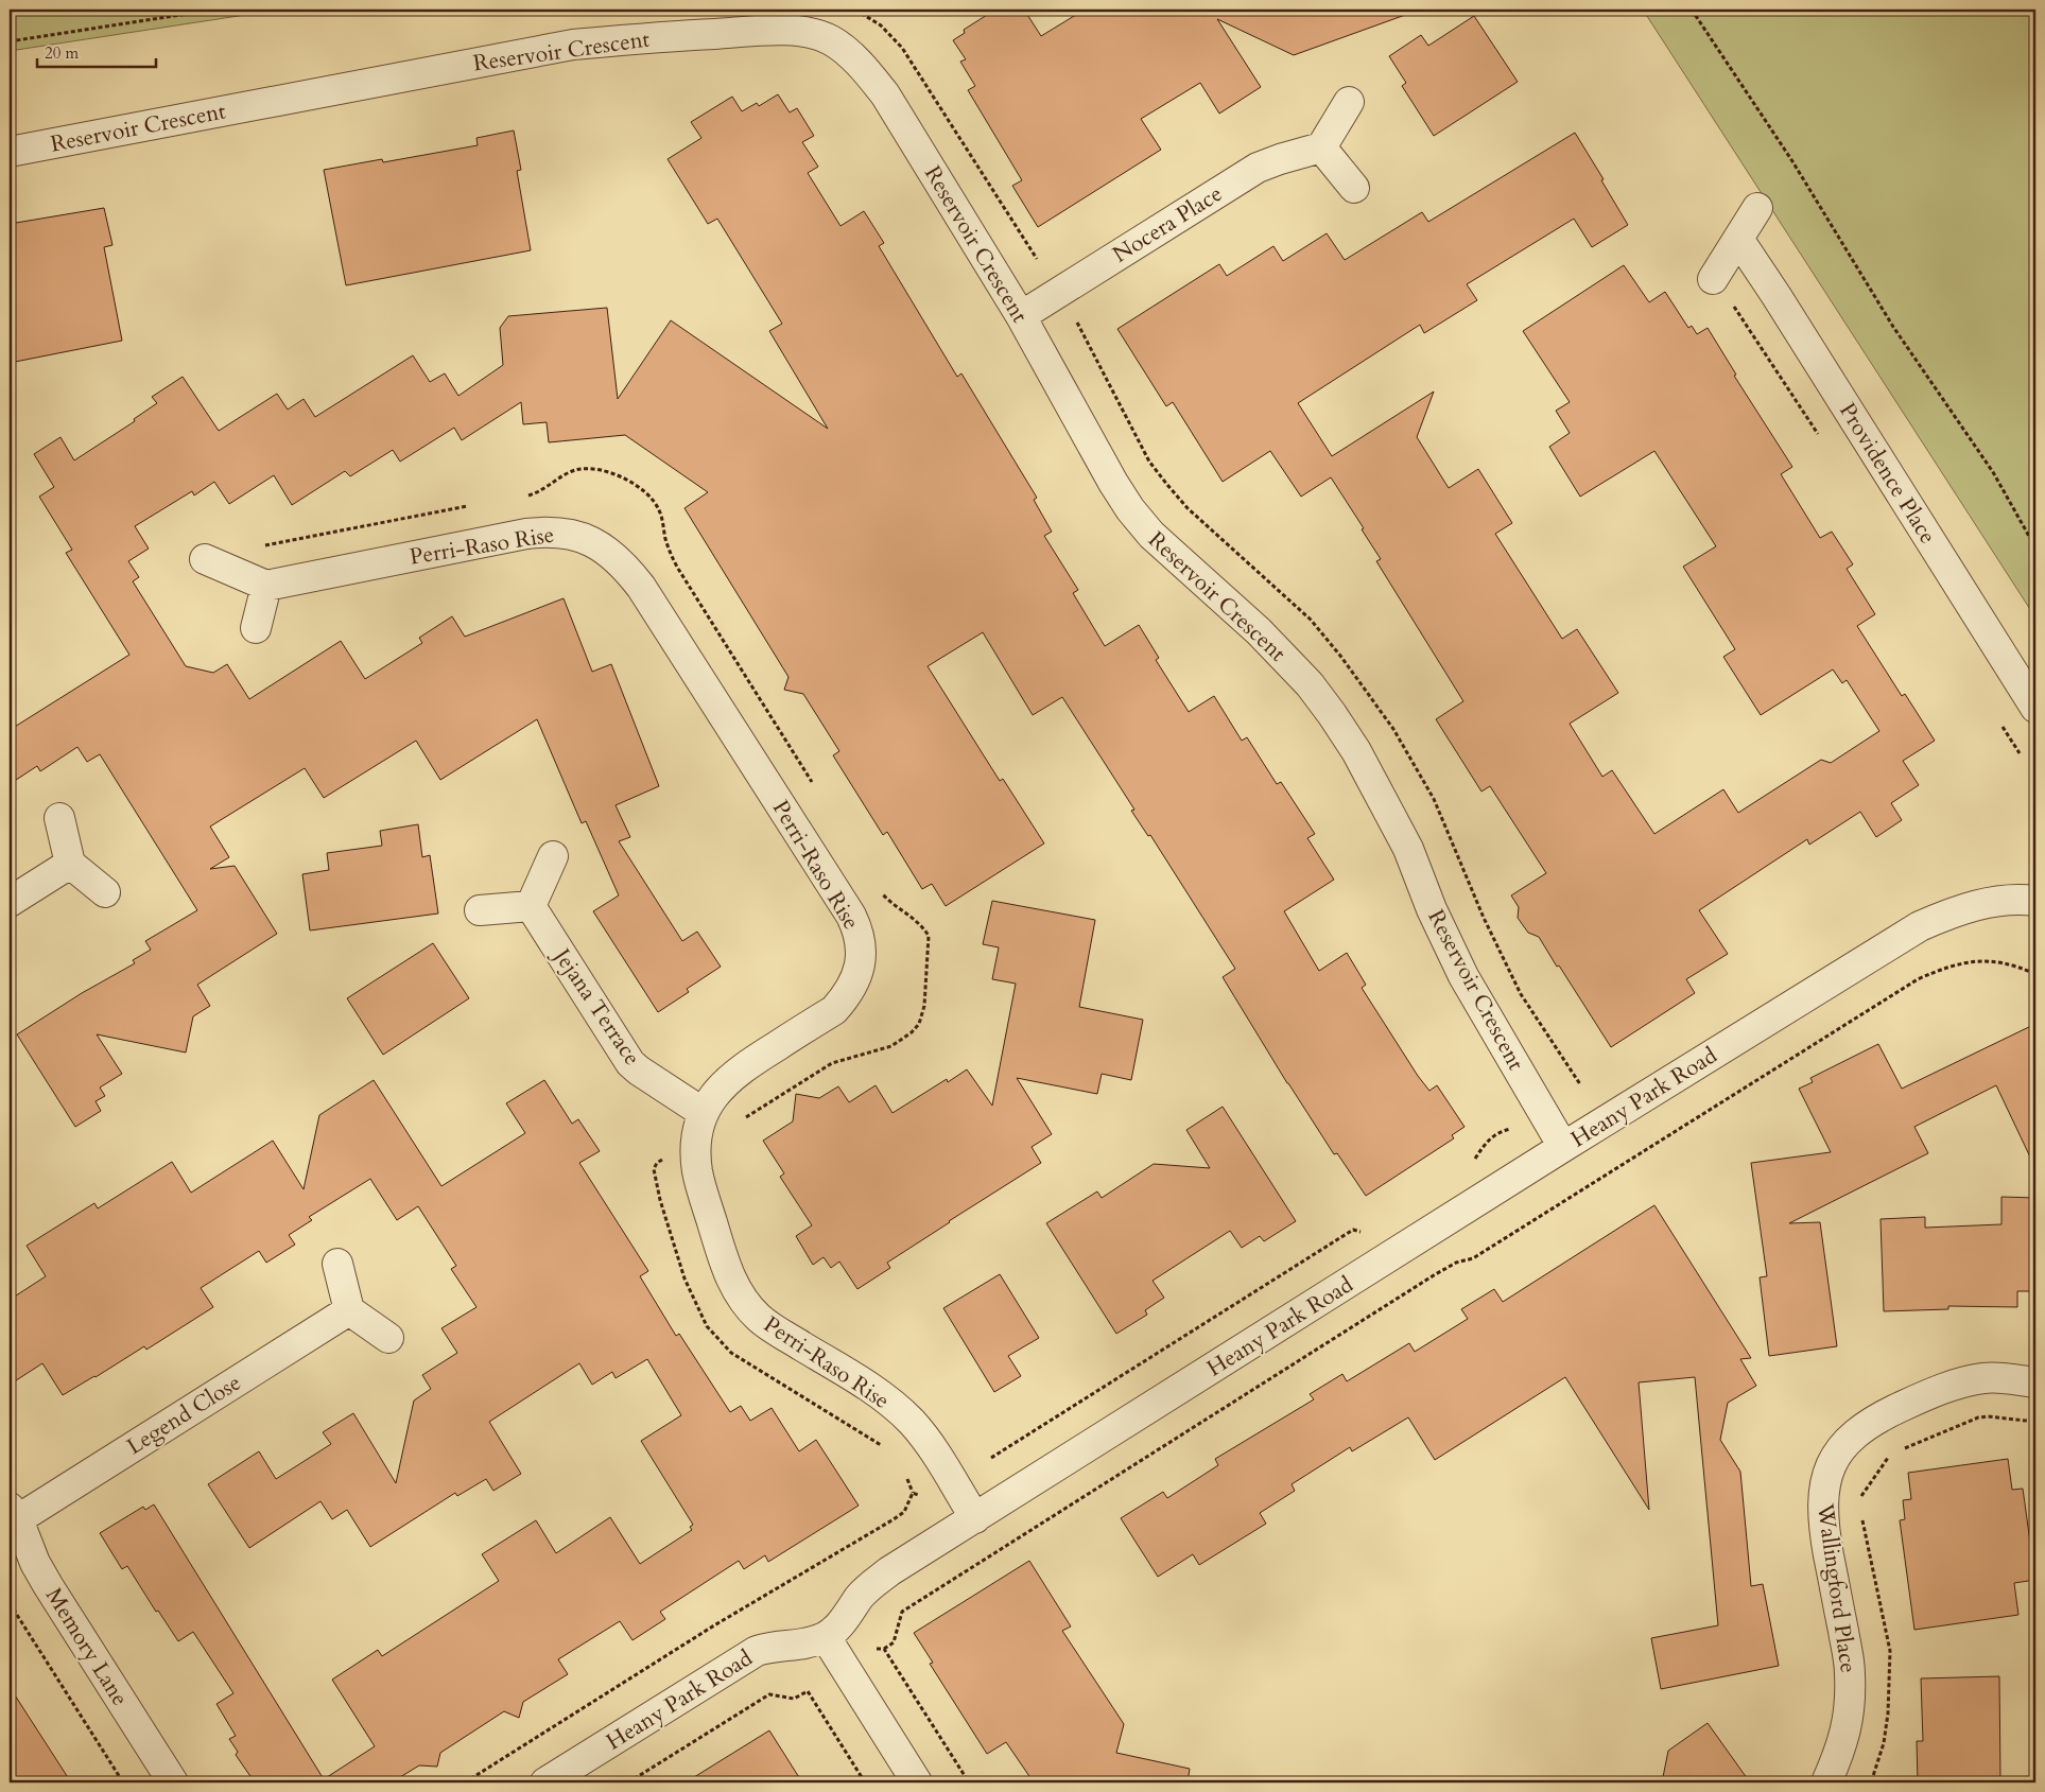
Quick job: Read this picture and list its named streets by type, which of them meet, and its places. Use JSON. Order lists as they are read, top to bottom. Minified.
{"streets":{"street":["Reservoir Crescent","Nocera Place","Providence Place","Perri-Raso Rise","Jejana Terrace","Heany Park Road","Legend Close","Wallingford Place","Memory Lane"]},"crossings":[["Reservoir Crescent","Nocera Place"],["Reservoir Crescent","Heany Park Road"],["Perri-Raso Rise","Jejana Terrace"],["Perri-Raso Rise","Heany Park Road"],["Legend Close","Memory Lane"]],"scale_bar":"20 m"}
